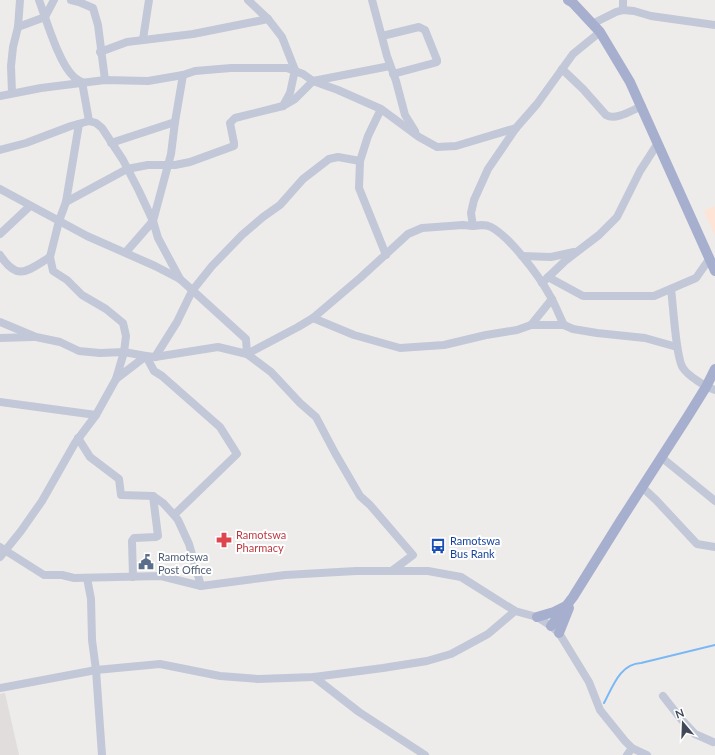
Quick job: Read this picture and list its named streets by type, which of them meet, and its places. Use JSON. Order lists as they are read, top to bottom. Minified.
{"places":{"pharmacy":["Ramotswa Pharmacy"],"bus stop":["Ramotswa Bus Rank"],"public building":["Ramotswa Post Office"]},"north":"top"}
